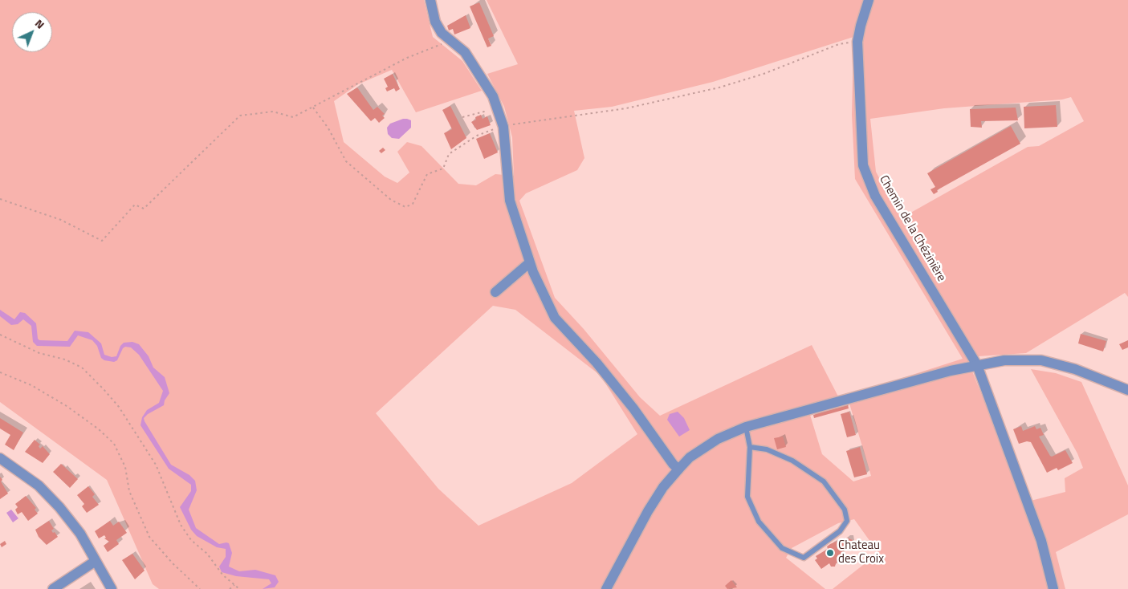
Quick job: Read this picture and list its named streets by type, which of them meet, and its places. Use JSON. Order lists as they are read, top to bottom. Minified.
{"streets":{"street":["Chemin de la Chézinière"]},"places":["Chateau des Croix"],"north":"top right"}
